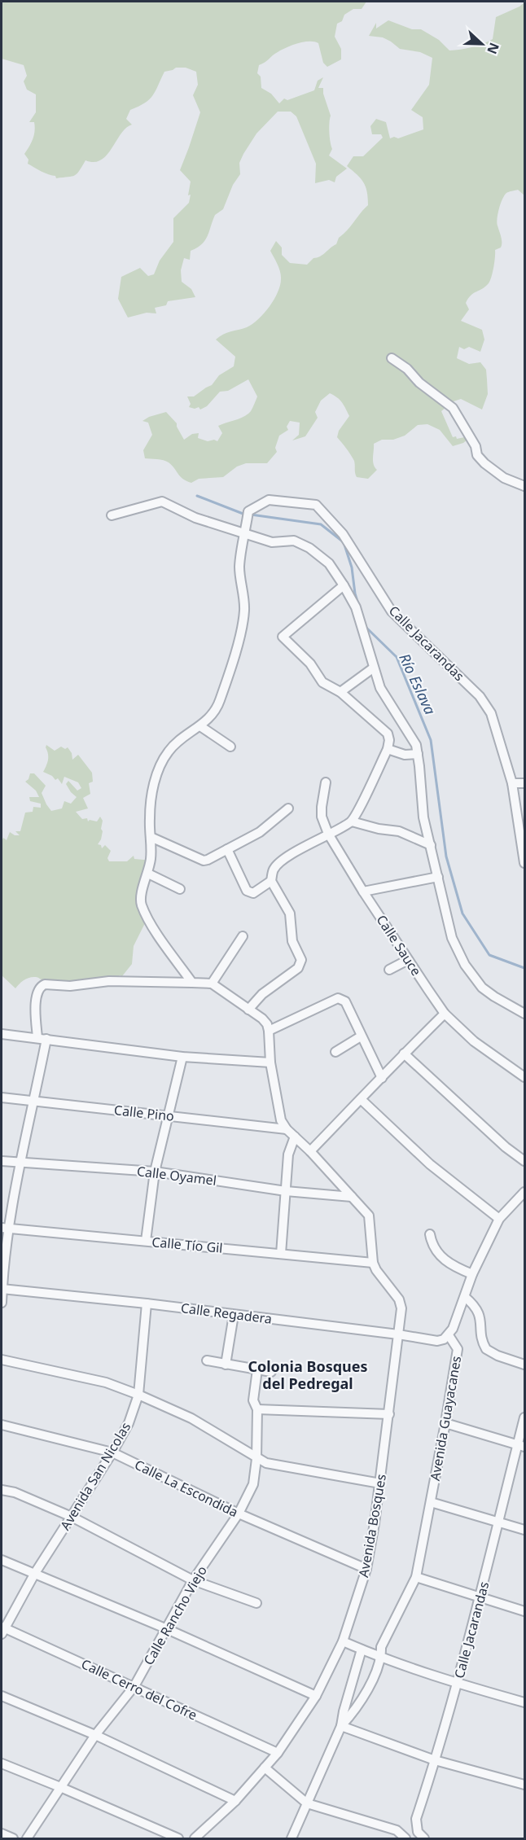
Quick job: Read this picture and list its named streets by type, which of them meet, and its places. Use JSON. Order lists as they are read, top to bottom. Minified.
{"streets":{"street":["Calle Jacarandas","Calle Sauce","Calle Pino","Calle Oyamel","Calle Tío Gil","Calle Regadera","Avenida Guayacanes","Avenida San Nicolas","Calle La Escondida","Avenida Bosques","Calle Rancho Viejo","Calle Cerro del Cofre"]},"crossings":[["Calle Tío Gil","Avenida Bosques"],["Calle Regadera","Avenida Guayacanes"],["Calle Regadera","Avenida San Nicolas"],["Calle Regadera","Avenida Bosques"],["Avenida San Nicolas","Calle La Escondida"],["Avenida San Nicolas","Calle Cerro del Cofre"],["Calle La Escondida","Avenida Bosques"],["Calle La Escondida","Calle Rancho Viejo"],["Avenida Bosques","Calle Cerro del Cofre"],["Calle Rancho Viejo","Calle Cerro del Cofre"]],"districts":["Colonia Bosques del Pedregal"],"water":["Río Eslava"],"north":"right"}
